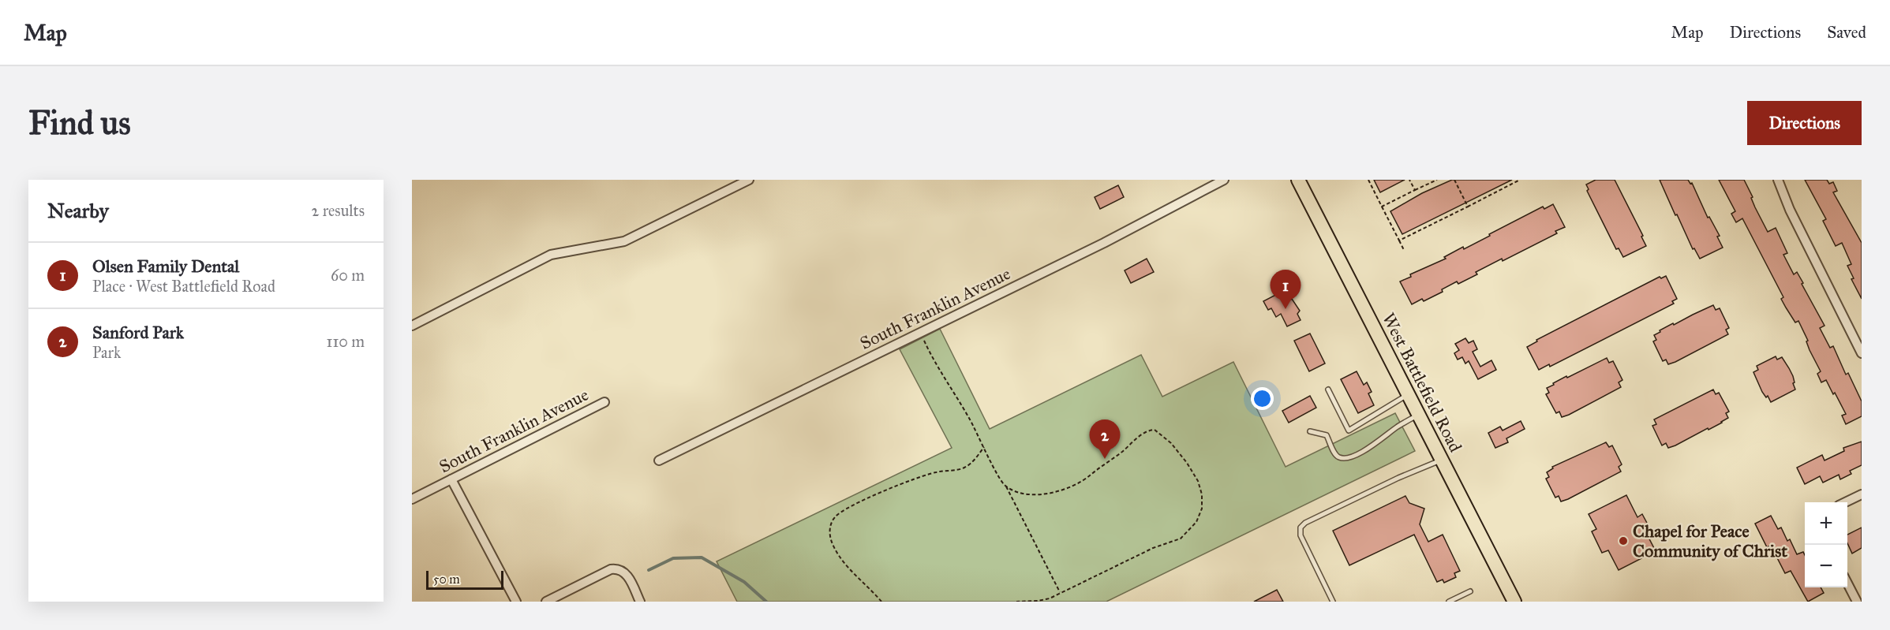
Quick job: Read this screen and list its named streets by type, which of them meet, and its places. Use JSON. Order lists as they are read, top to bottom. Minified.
{"streets":{"main road":["West Battlefield Road"],"street":["South Franklin Avenue"]},"places":["Chapel for Peace Community of Christ"],"scale_bar":"50 m","page":{"header":"Map","nav":["Map","Directions","Saved"],"buttons":"Directions","title":"Find us","heading":["Nearby","2 results"],"list":[{"mark":"1","name":"Olsen Family Dental","note":"Place · West Battlefield Road","value":"60 m"},{"mark":"2","name":"Sanford Park","note":"Park","value":"110 m"}],"pins":["1","2"],"map_buttons":["+","−"],"scale":"50 m"}}
